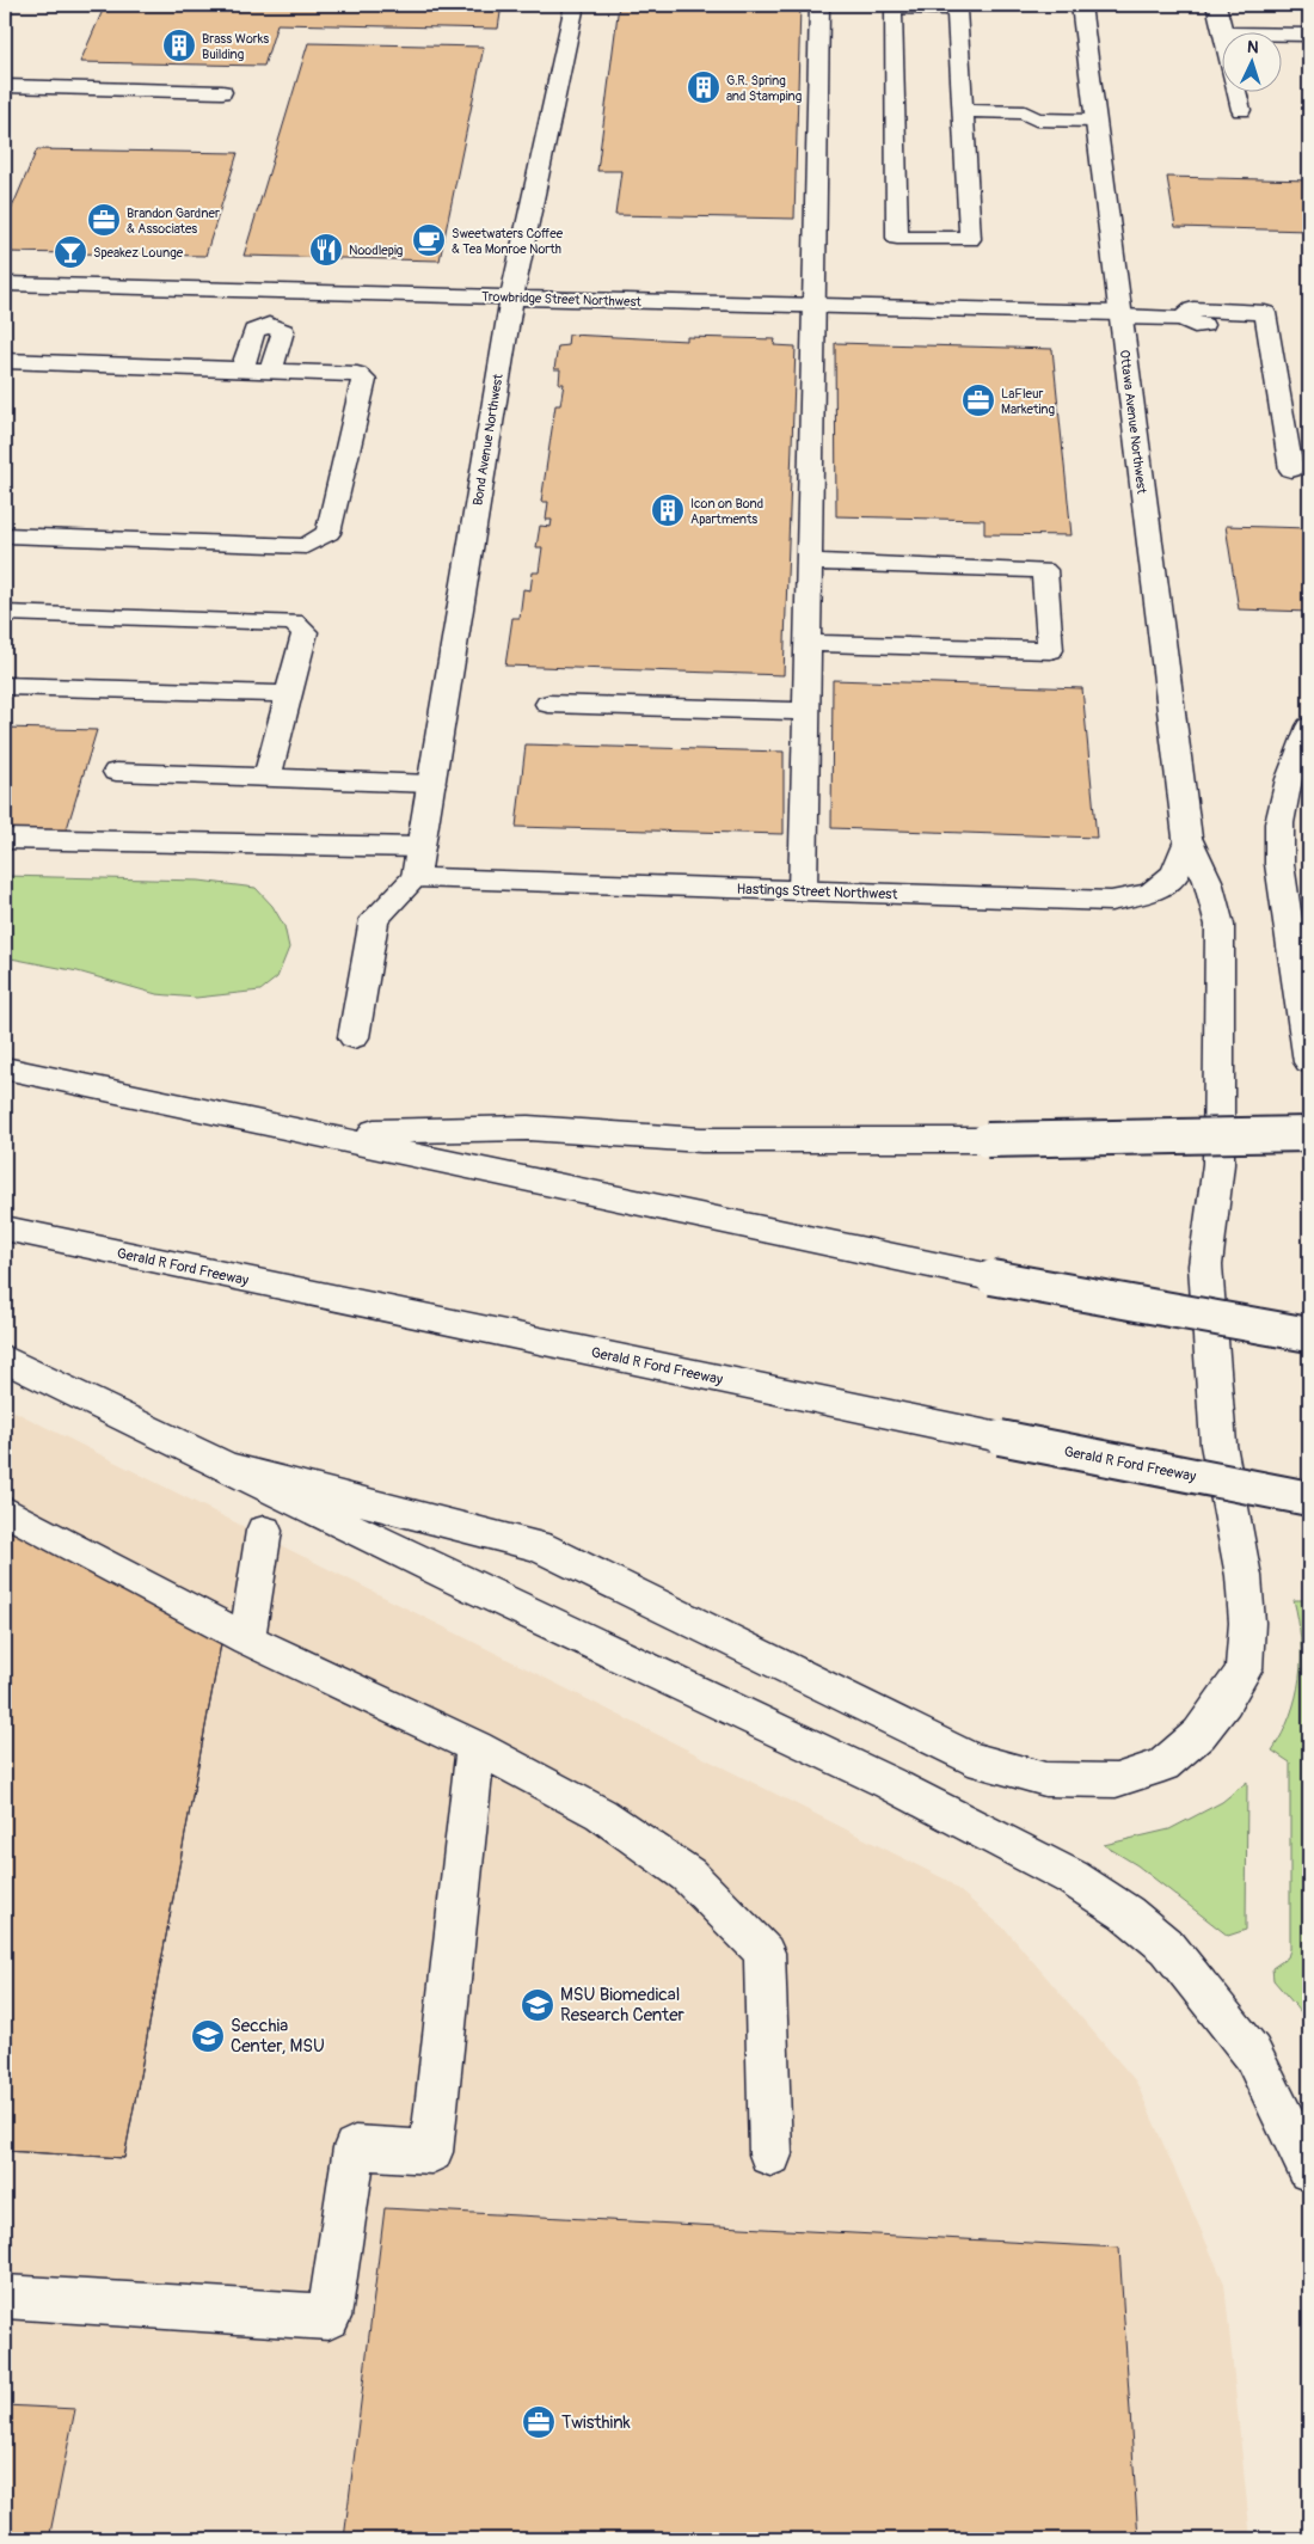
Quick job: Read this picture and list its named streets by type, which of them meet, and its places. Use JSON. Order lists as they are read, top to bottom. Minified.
{"streets":{"main road":["Trowbridge Street Northwest","Ottawa Avenue Northwest","Bond Avenue Northwest","Hastings Street Northwest","Gerald R Ford Freeway"]},"crossings":[["Trowbridge Street Northwest","Ottawa Avenue Northwest"],["Trowbridge Street Northwest","Bond Avenue Northwest"],["Ottawa Avenue Northwest","Hastings Street Northwest"],["Bond Avenue Northwest","Hastings Street Northwest"]],"places":{"building":["Brass Works Building","G.R. Spring and Stamping","Icon on Bond Apartments"],"office":["Brandon Gardner & Associates","LaFleur Marketing","Twisthink"],"cafe":["Sweetwaters Coffee & Tea Monroe North"],"restaurant":["Noodlepig"],"bar":["Speakez Lounge"],"school or university":["MSU Biomedical Research Center","Secchia Center, MSU"]},"north":"top"}
